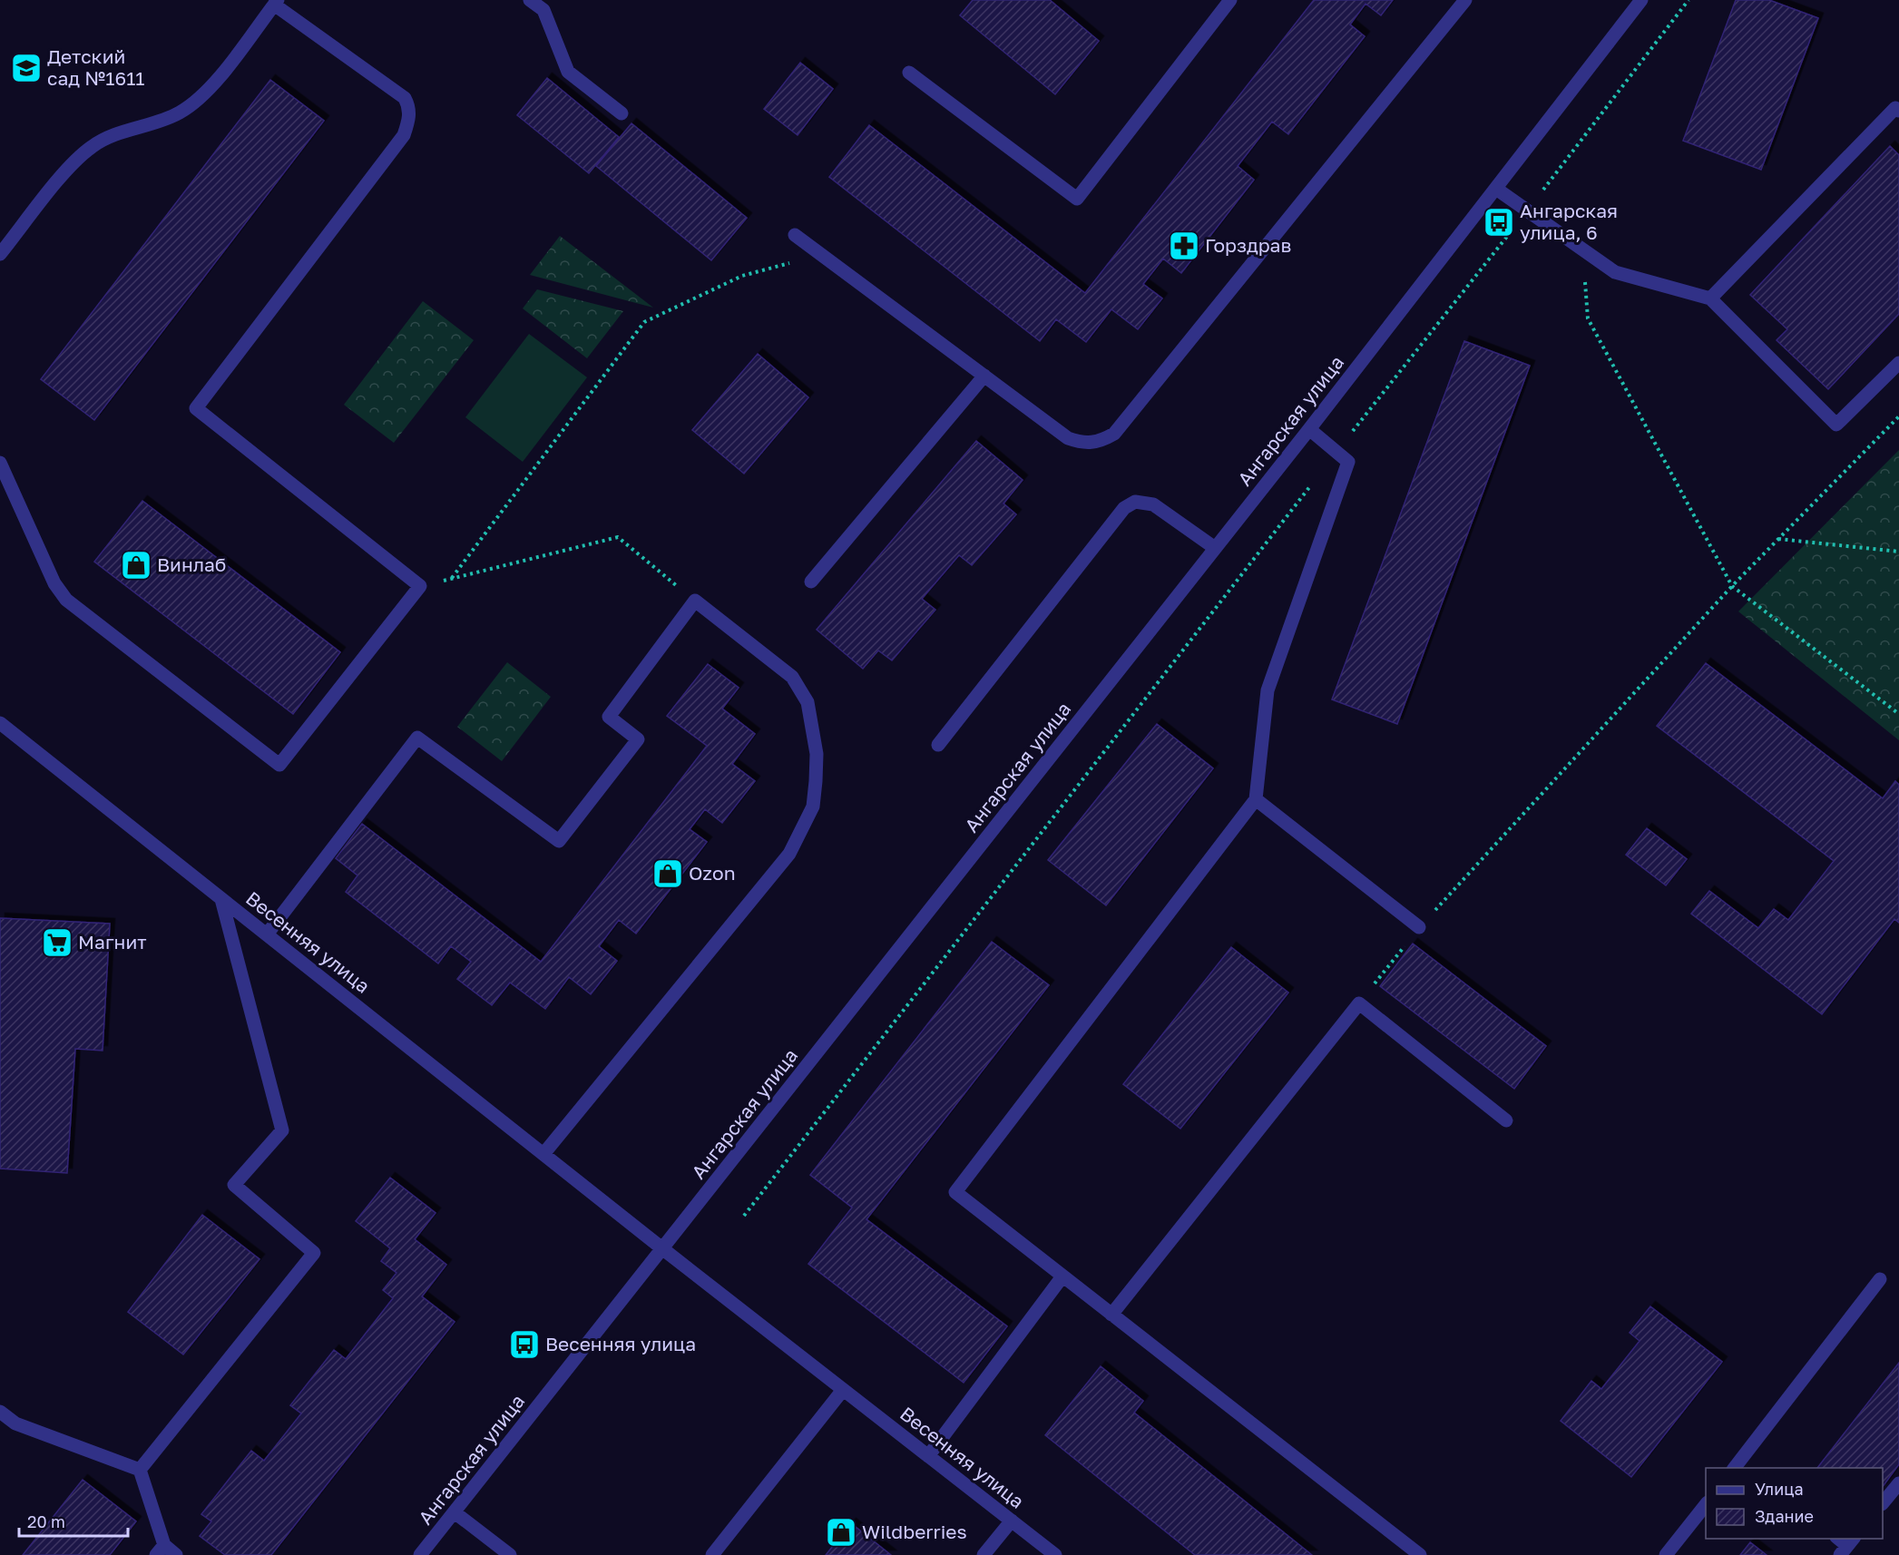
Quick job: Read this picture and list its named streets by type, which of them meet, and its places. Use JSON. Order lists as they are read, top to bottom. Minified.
{"streets":{"street":["Ангарская улица","Весенняя улица"]},"crossings":[["Ангарская улица","Весенняя улица"]],"places":{"school or university":["Детский сад №1611"],"bus stop":["Ангарская улица, 6","Весенняя улица"],"pharmacy":["Горздрав"],"shop":["Винлаб","Ozon","Wildberries"],"supermarket":["Магнит"]},"legend":["Улица","Здание"],"scale_bar":"20 m"}
